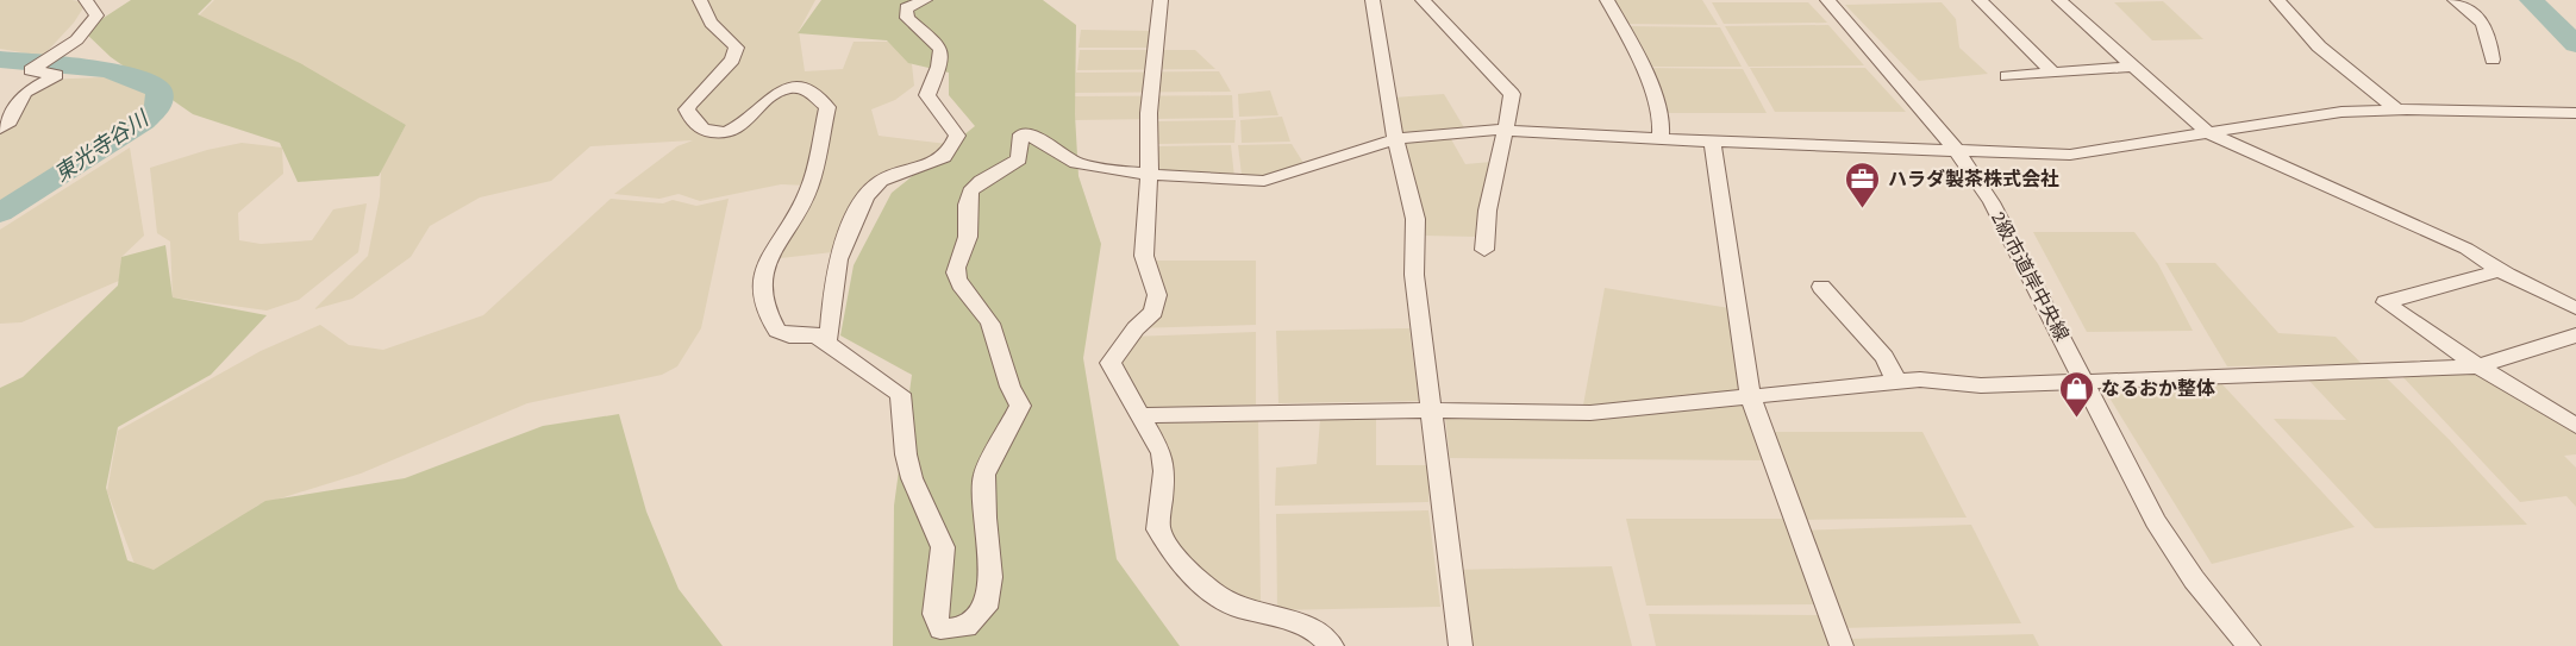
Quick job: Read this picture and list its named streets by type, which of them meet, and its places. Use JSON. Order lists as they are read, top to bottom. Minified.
{"streets":{"street":["2級市道岸中央線"]},"water":["東光寺谷川"],"places":{"office":["ハラダ製茶株式会社"],"shop":["なるおか整体"]}}
